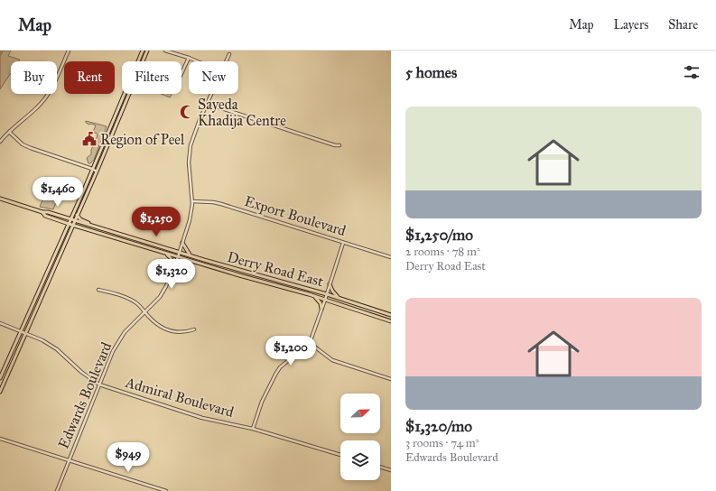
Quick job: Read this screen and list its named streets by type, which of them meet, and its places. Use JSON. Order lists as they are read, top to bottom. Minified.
{"streets":{"main road":["Derry Road East"],"street":["Export Boulevard","Edwards Boulevard","Admiral Boulevard"]},"crossings":[["Export Boulevard","Edwards Boulevard"],["Derry Road East","Edwards Boulevard"],["Edwards Boulevard","Admiral Boulevard"]],"places":{"mosque":["Sayeda Khadija Centre"],"public building":["Region of Peel"]},"north":"right","page":{"header":"Map","nav":["Map","Layers","Share"],"heading":"5 homes","chip":["Buy","Rent","Filters","New"],"list":[{"name":"$1,250/mo","note":"2 rooms · 78 m² · Derry Road East"},{"name":"$1,320/mo","note":"3 rooms · 74 m² · Edwards Boulevard"}],"price":["$1,460","$1,250","$1,320","$1,200","$949"]}}
